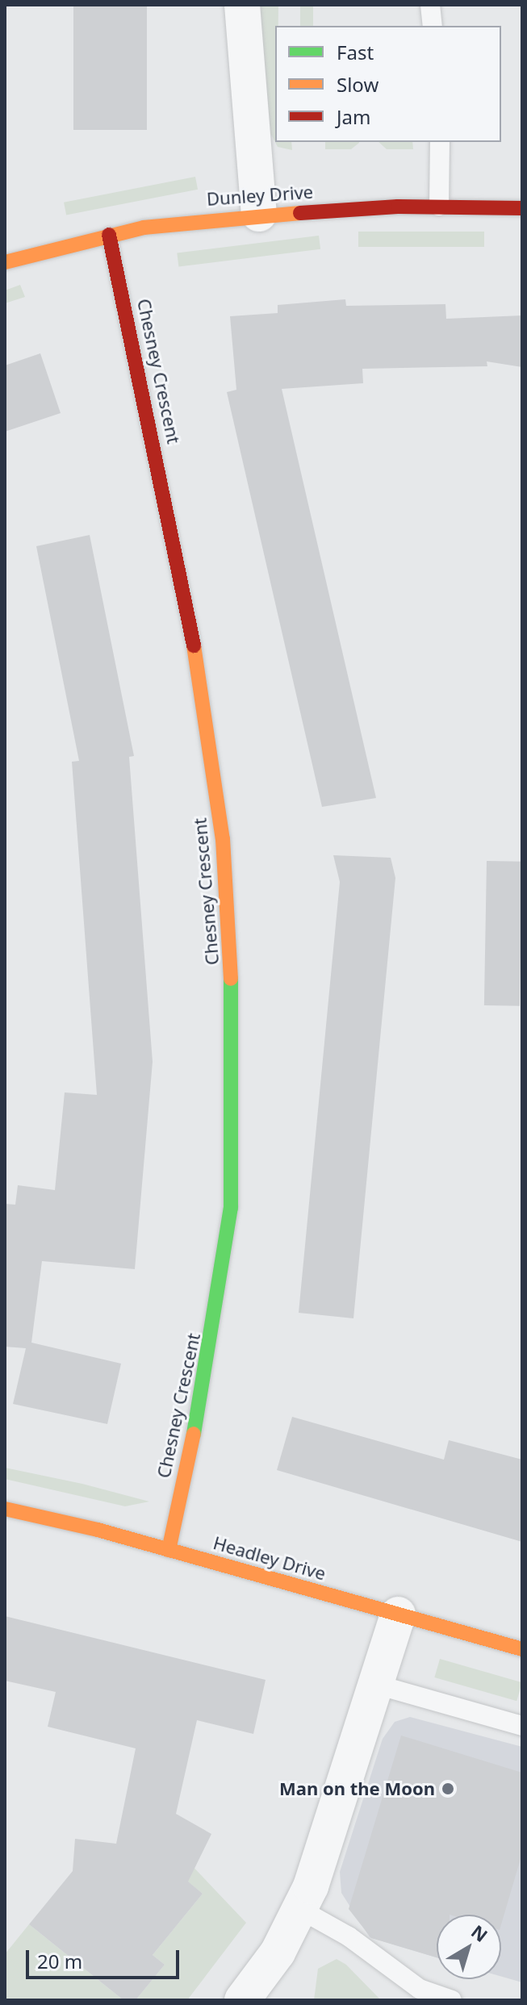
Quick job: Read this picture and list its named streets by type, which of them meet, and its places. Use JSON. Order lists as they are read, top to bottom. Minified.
{"streets":{"street":["Dunley Drive","Chesney Crescent","Headley Drive"]},"crossings":[["Dunley Drive","Chesney Crescent"],["Chesney Crescent","Headley Drive"]],"places":["Man on the Moon"],"legend":["Fast","Slow","Jam"],"scale_bar":"20 m","north":"top right"}
